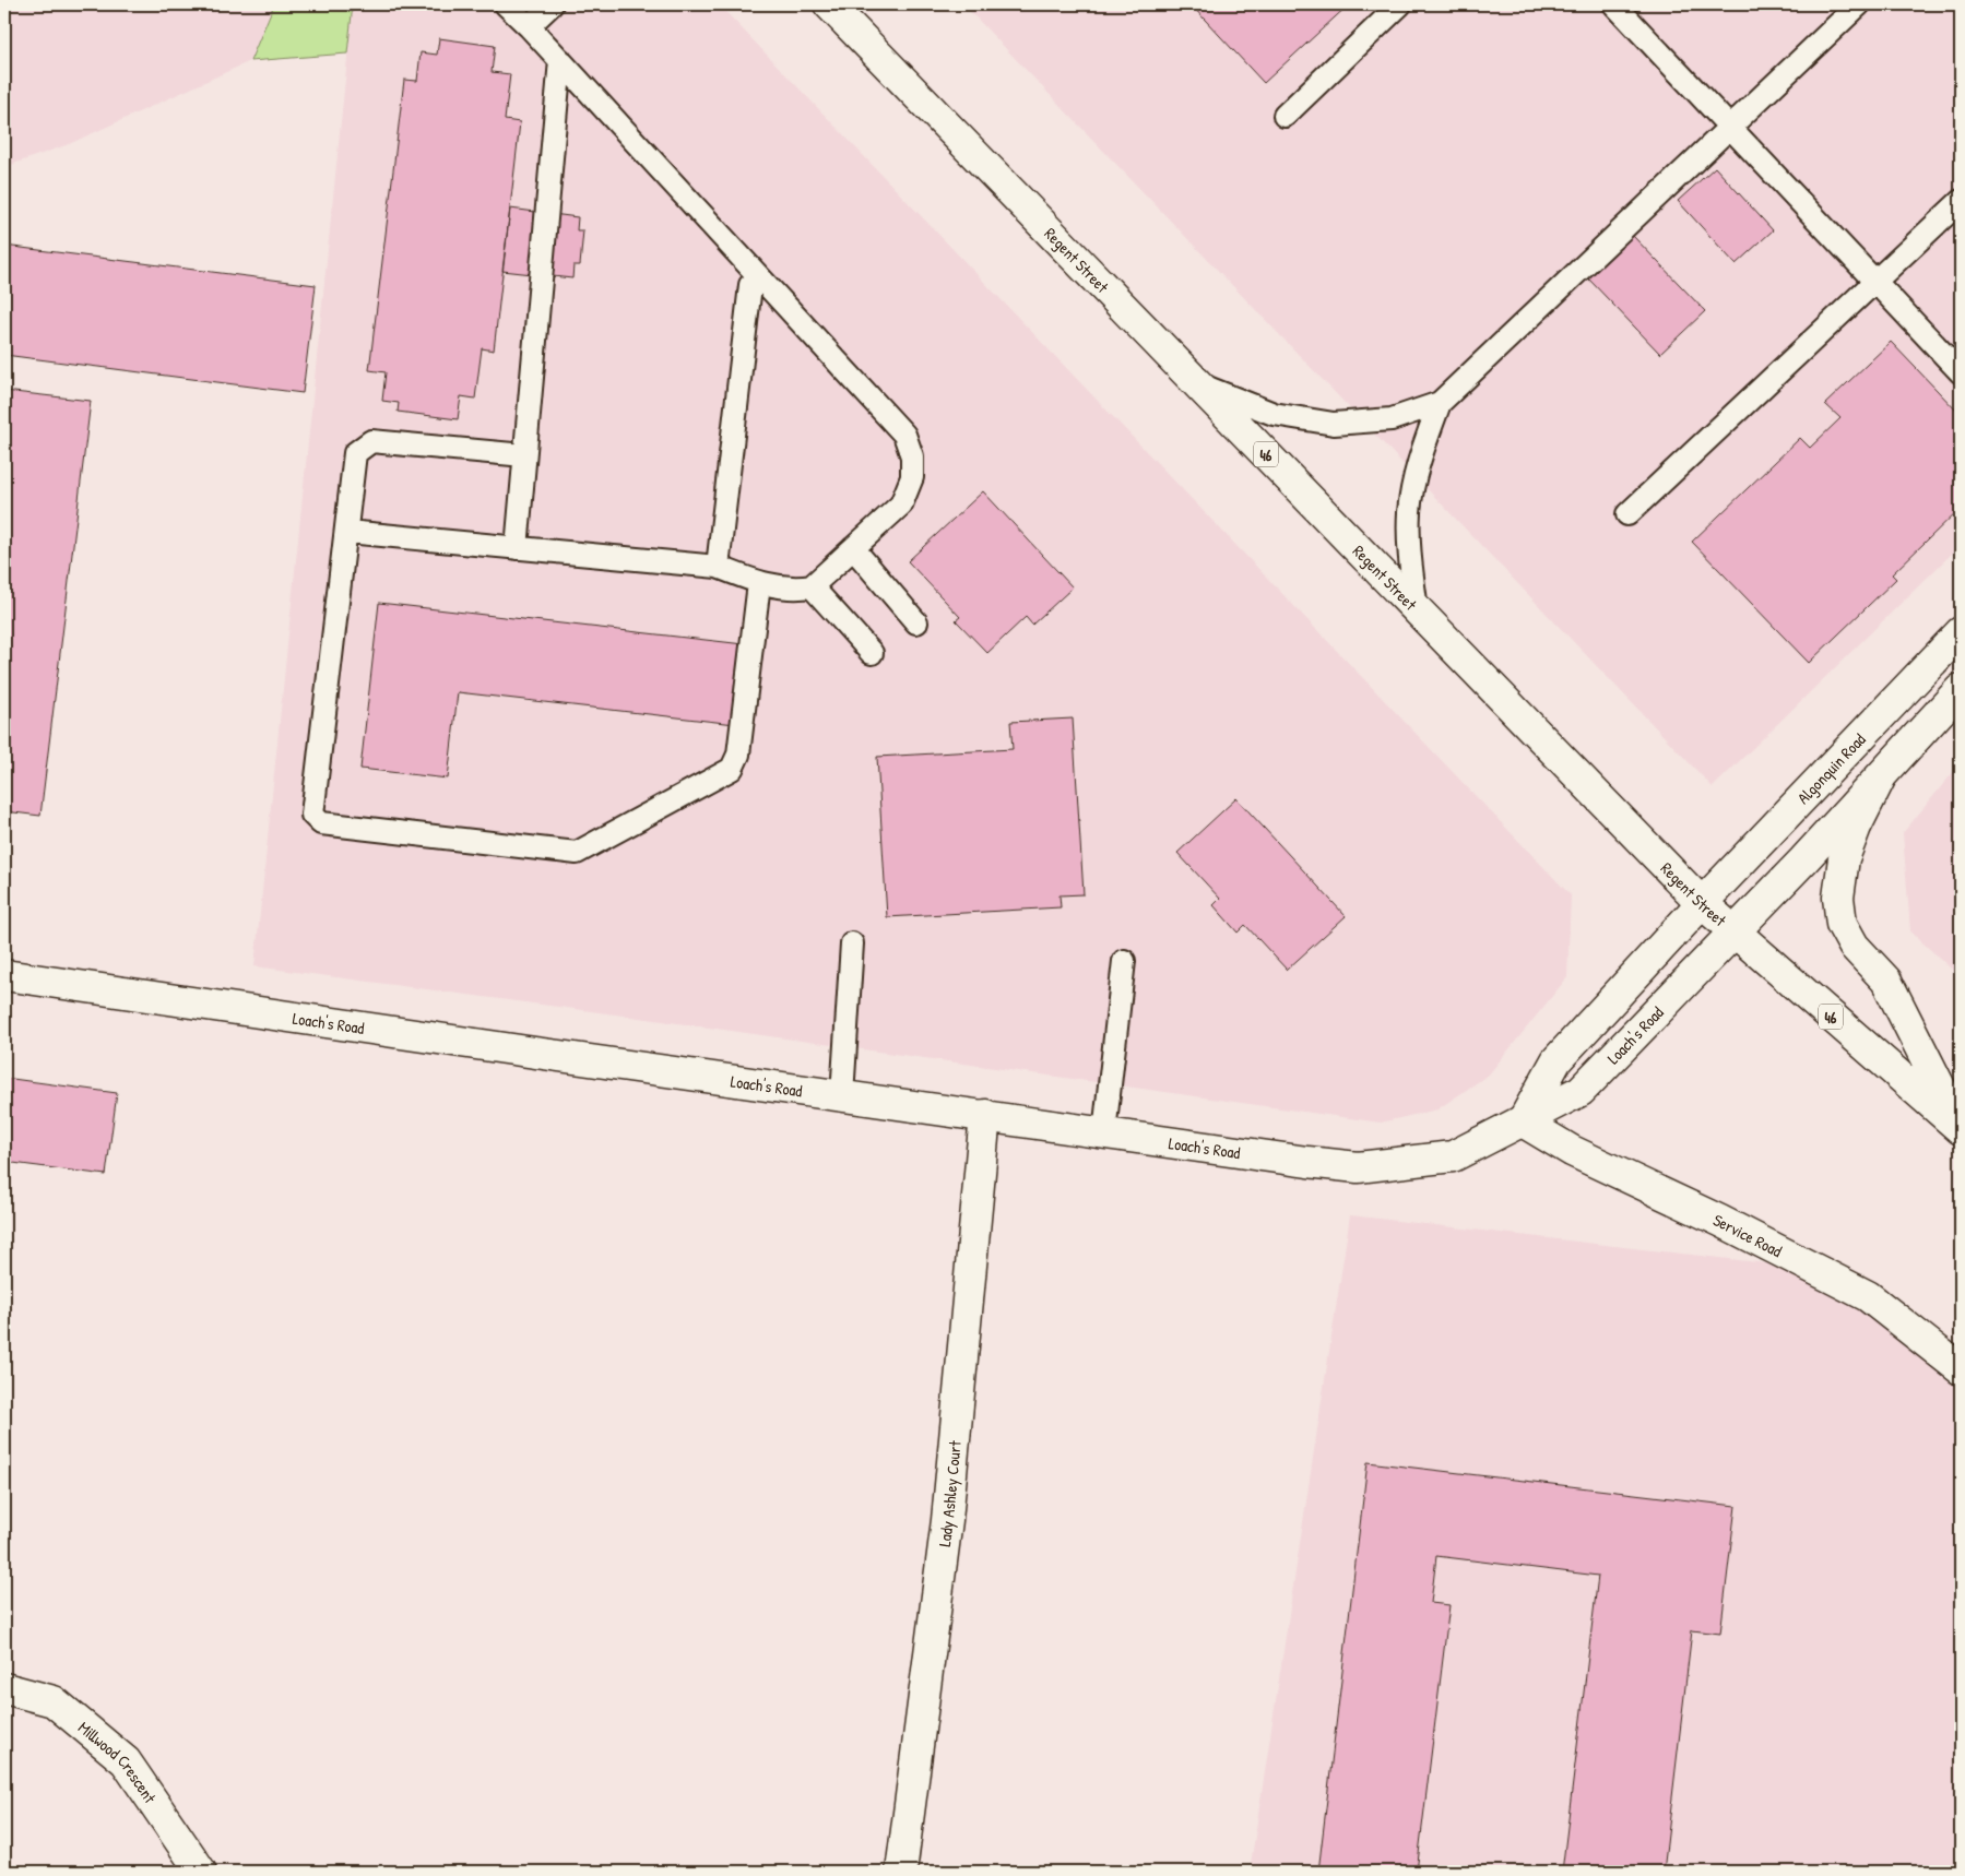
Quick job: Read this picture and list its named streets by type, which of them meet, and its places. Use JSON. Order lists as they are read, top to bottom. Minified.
{"streets":{"street":["Regent Street","46","Algonquin Road","Loach's Road","Service Road","Lady Ashley Court","Millwood Crescent"]},"crossings":[["Regent Street","Algonquin Road"],["Regent Street","Loach's Road"],["Loach's Road","Service Road"],["Loach's Road","Lady Ashley Court"]]}
